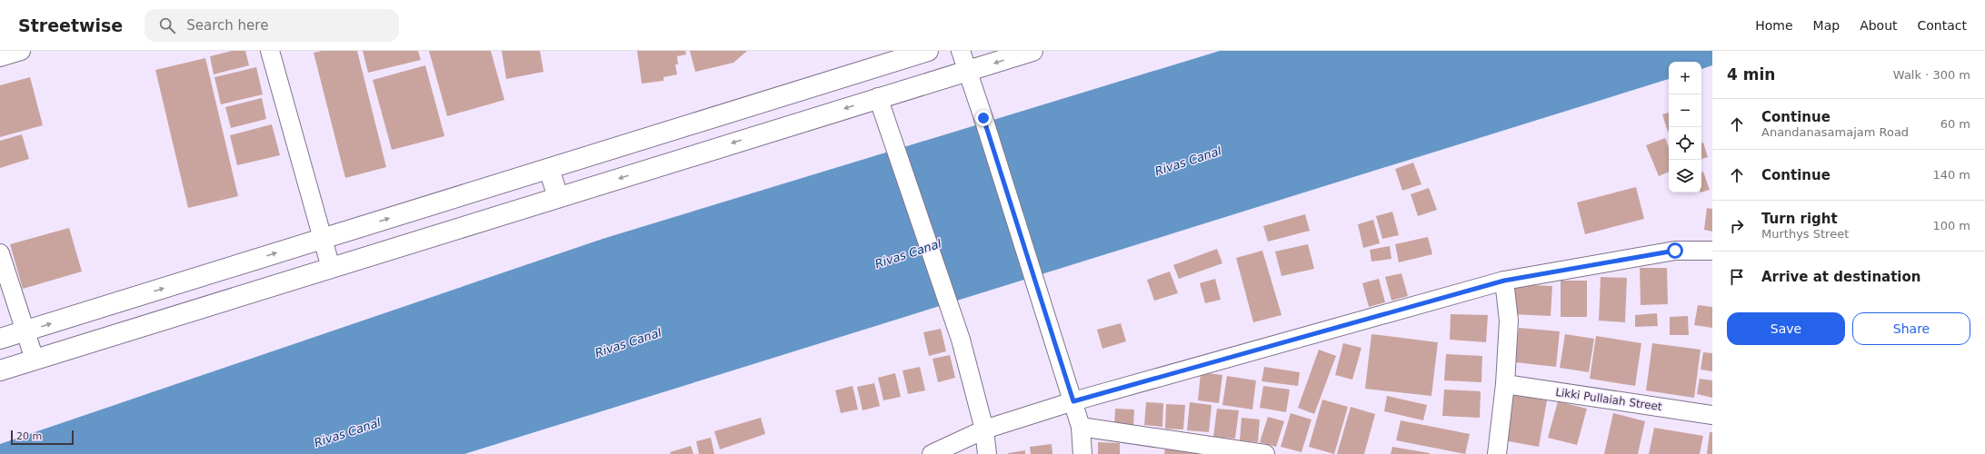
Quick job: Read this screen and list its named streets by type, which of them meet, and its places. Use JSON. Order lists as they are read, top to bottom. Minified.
{"streets":{"street":["Likki Pullaiah Street"]},"water":["Rivas Canal"],"scale_bar":"20 m","page":{"header":"Streetwise","search":"Search here","nav":["Home","Map","About","Contact"],"heading":["4 min","Walk · 300 m"],"map_buttons":["+","−"],"list":[["Continue","Anandanasamajam Road","60 m"],["Continue","140 m"],["Turn right","Murthys Street","100 m"],"Arrive at destination"],"buttons":["Save","Share"],"scale":"20 m"}}
